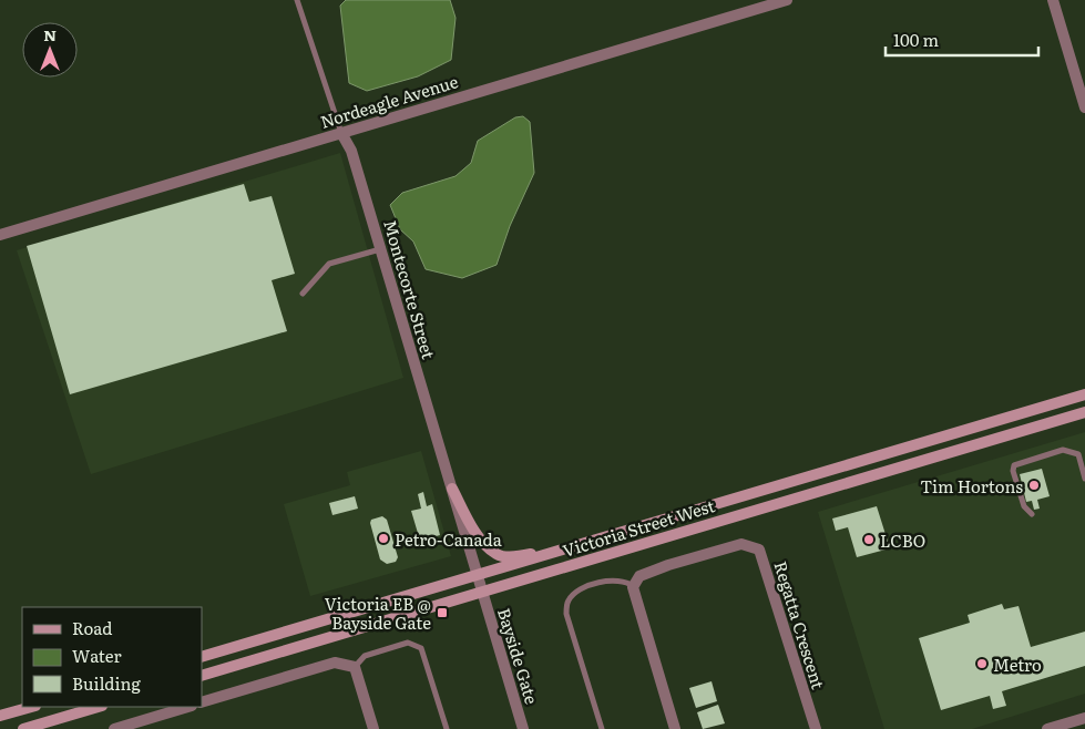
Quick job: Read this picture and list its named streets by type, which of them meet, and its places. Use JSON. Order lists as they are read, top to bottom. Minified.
{"streets":{"main road":["Victoria Street West"],"street":["Nordeagle Avenue","Montecorte Street","Regatta Crescent","Bayside Gate"]},"crossings":[["Nordeagle Avenue","Montecorte Street"],["Montecorte Street","Victoria Street West"],["Montecorte Street","Bayside Gate"],["Victoria Street West","Bayside Gate"]],"places":{"other":["Tim Hortons","Petro-Canada","LCBO","Metro"],"transit":["Victoria EB @ Bayside Gate"]},"legend":["Road","Water","Building"],"scale_bar":"100 m","north":"top"}
